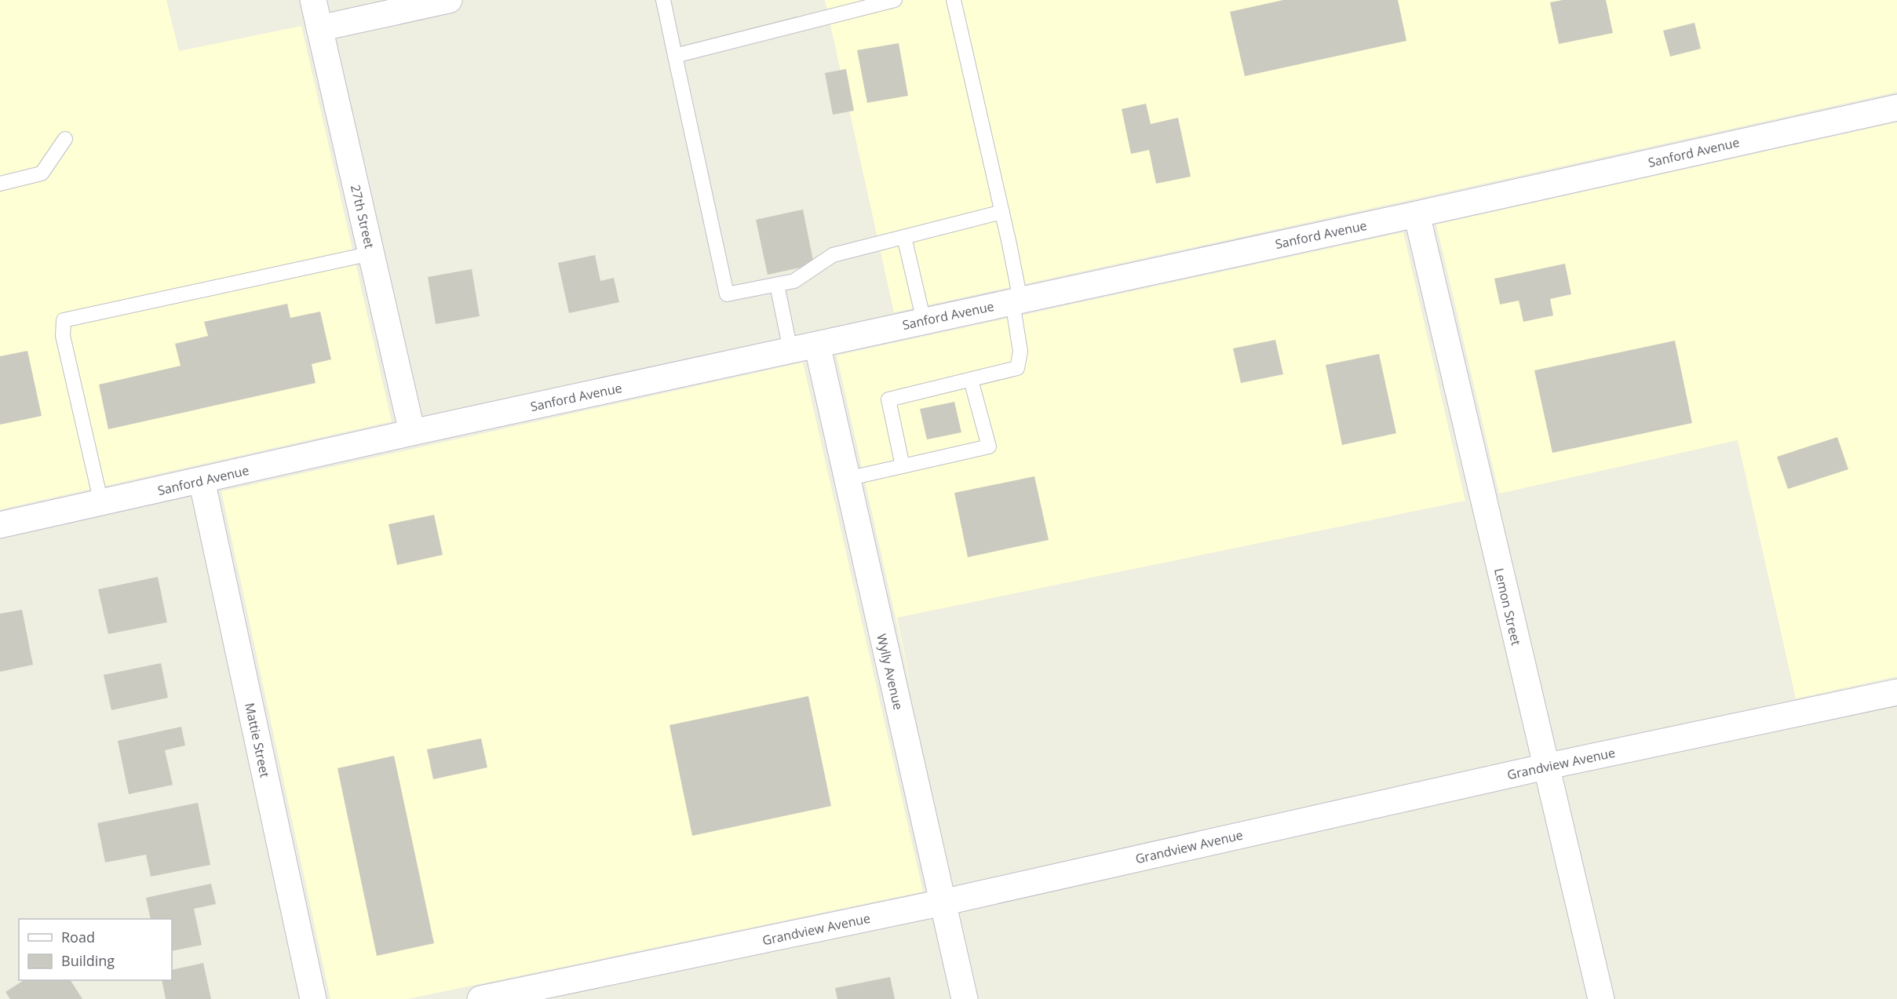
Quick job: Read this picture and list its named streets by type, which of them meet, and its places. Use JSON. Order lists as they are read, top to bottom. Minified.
{"streets":{"street":["Sanford Avenue","27th Street","Lemon Street","Wylly Avenue","Mattie Street","Grandview Avenue"]},"crossings":[["Sanford Avenue","27th Street"],["Sanford Avenue","Lemon Street"],["Sanford Avenue","Wylly Avenue"],["Sanford Avenue","Mattie Street"],["Lemon Street","Grandview Avenue"],["Wylly Avenue","Grandview Avenue"]],"legend":["Road","Building"]}
